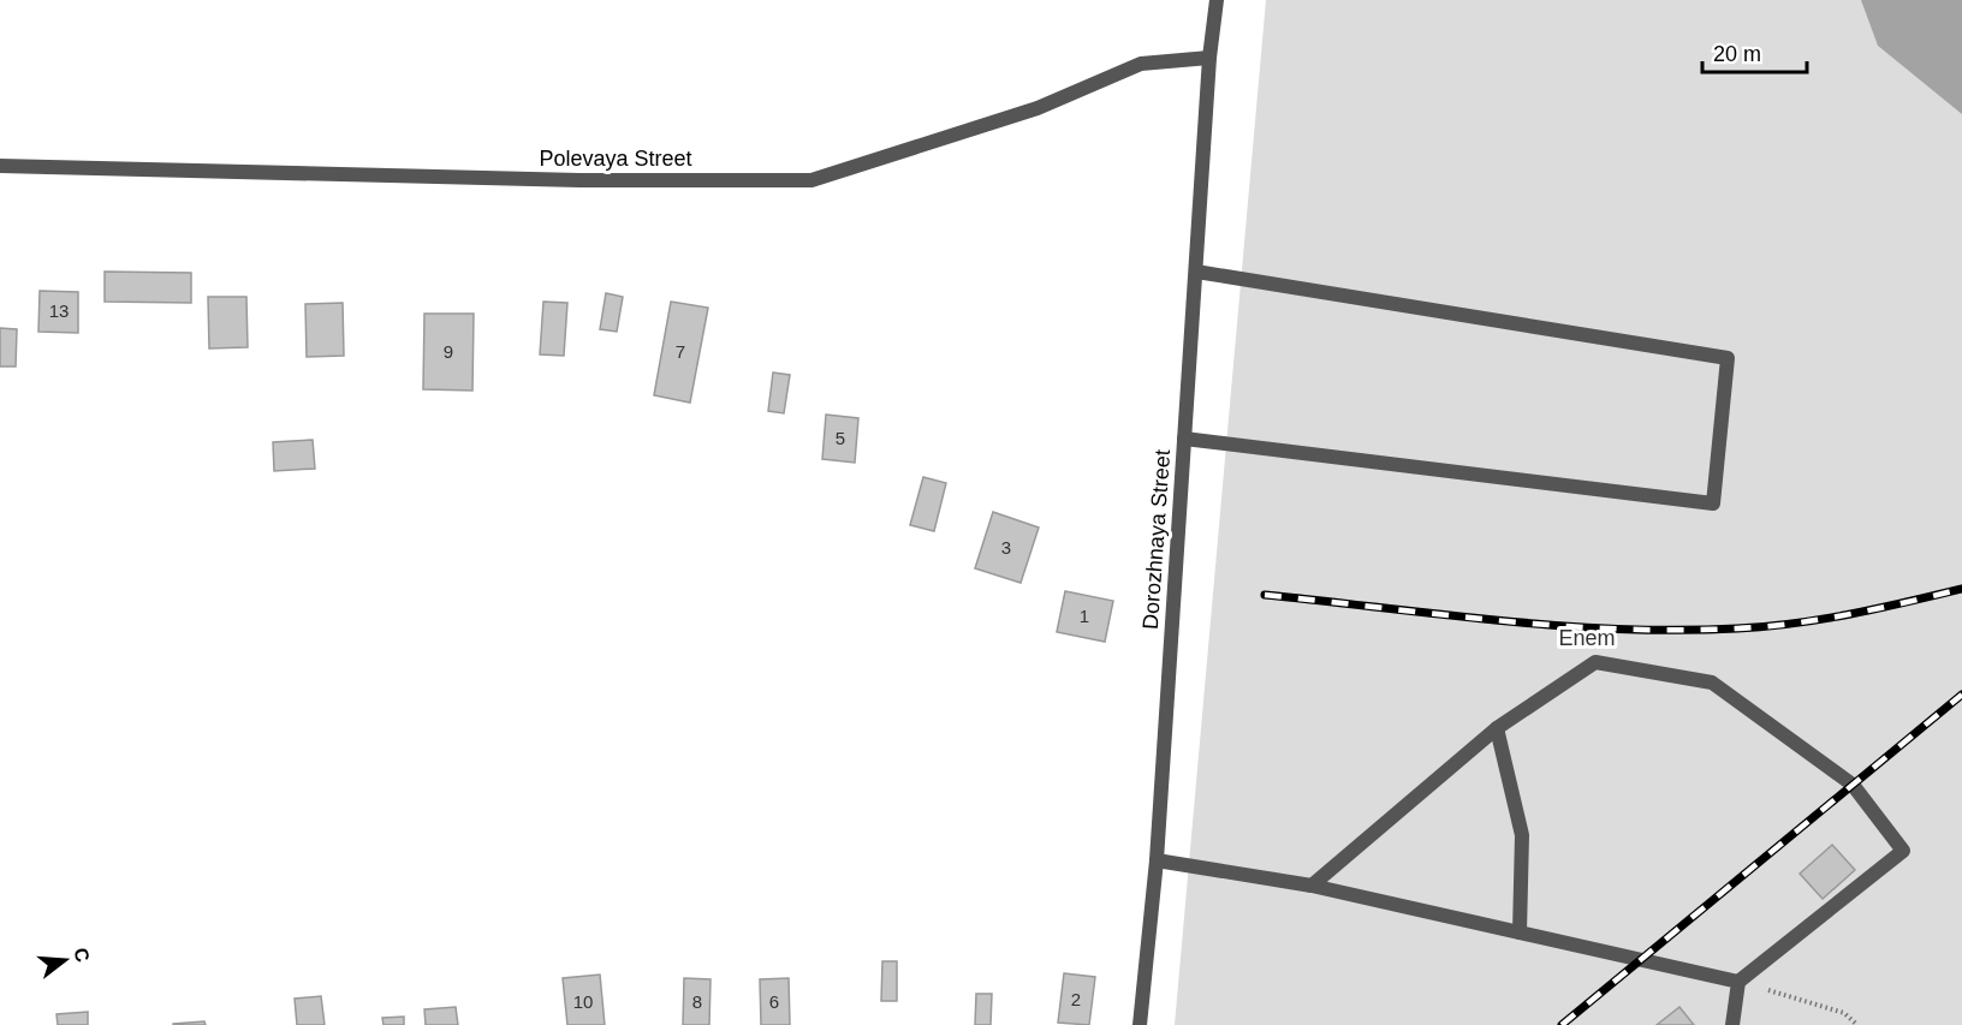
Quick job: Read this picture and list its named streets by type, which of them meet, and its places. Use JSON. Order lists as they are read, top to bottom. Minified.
{"streets":{"street":["Polevaya Street","Dorozhnaya Street"]},"crossings":[["Polevaya Street","Dorozhnaya Street"]],"parks":["Enem"],"house_numbers":["13","9","7","5","3","1","2","10","8","6"],"scale_bar":"20 m","north":"right"}
